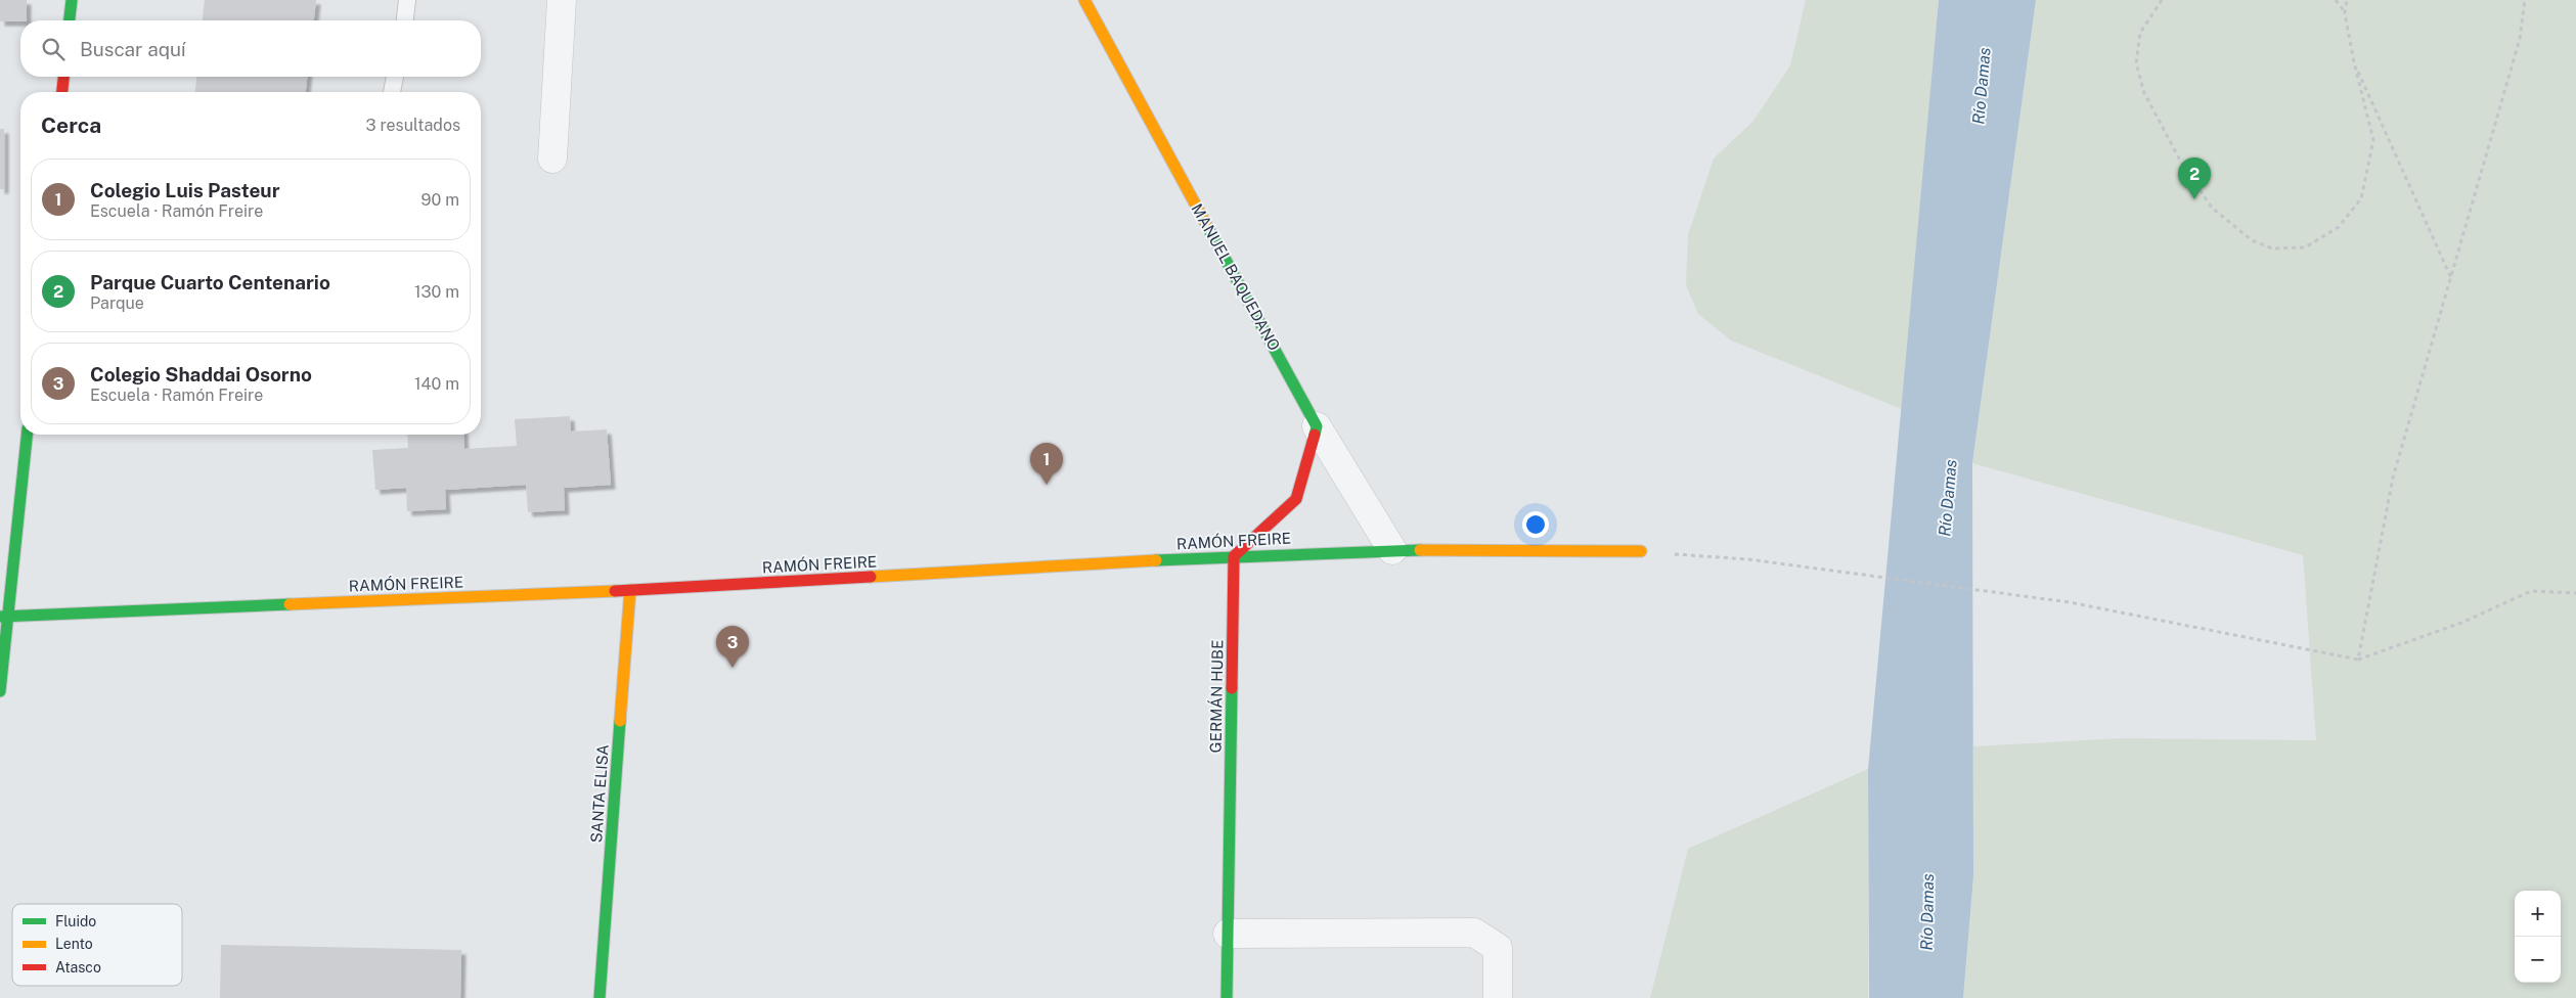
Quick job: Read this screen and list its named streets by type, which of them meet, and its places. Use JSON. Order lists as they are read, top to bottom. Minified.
{"streets":{"street":["MANUEL BAQUEDANO","RAMÓN FREIRE","GERMÁN HUBE","SANTA ELISA"]},"crossings":[["MANUEL BAQUEDANO","RAMÓN FREIRE"],["RAMÓN FREIRE","GERMÁN HUBE"],["RAMÓN FREIRE","SANTA ELISA"]],"water":["Río Damas"],"legend":["Fluido","Lento","Atasco"],"page":{"search":"Buscar aquí","heading":["Cerca","3 resultados"],"pins":["2","1","3"],"list":[{"mark":"1","name":"Colegio Luis Pasteur","note":"Escuela · Ramón Freire","value":"90 m"},{"mark":"2","name":"Parque Cuarto Centenario","note":"Parque","value":"130 m"},{"mark":"3","name":"Colegio Shaddai Osorno","note":"Escuela · Ramón Freire","value":"140 m"}],"map_buttons":["+","−"]}}
